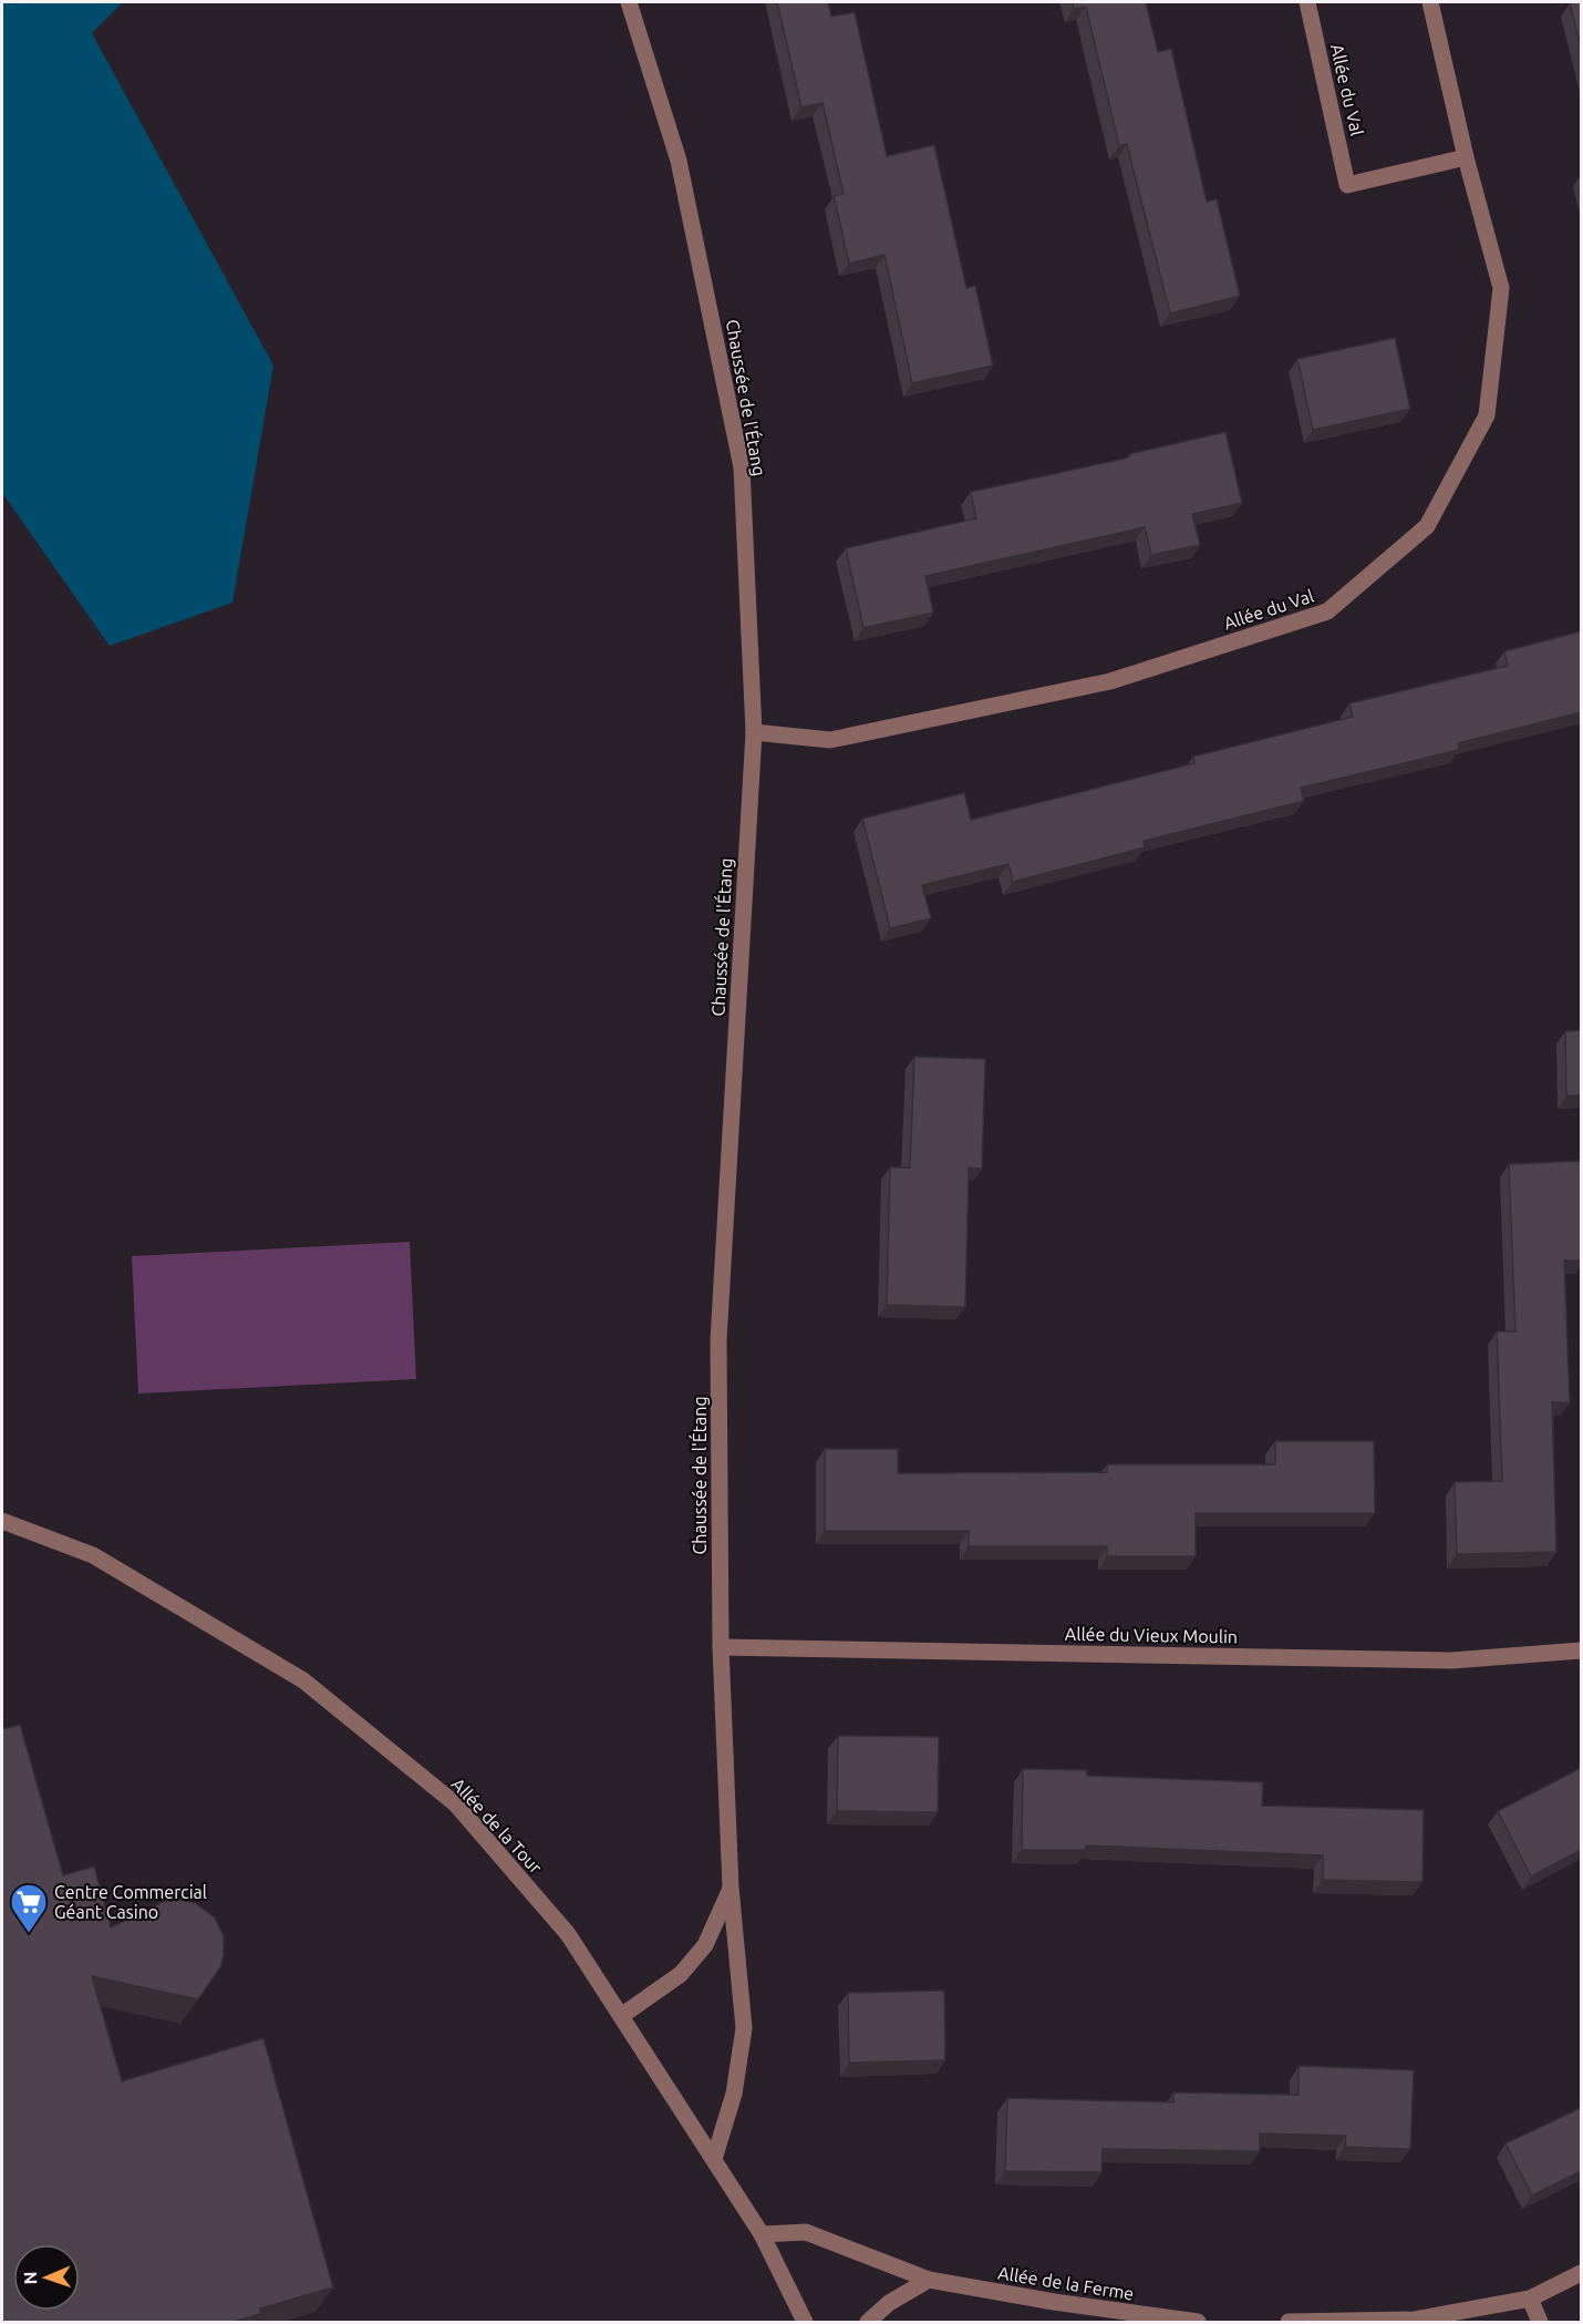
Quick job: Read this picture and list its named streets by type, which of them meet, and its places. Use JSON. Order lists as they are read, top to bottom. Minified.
{"streets":{"street":["Allée du Val","Chaussée de l'Étang","Allée du Vieux Moulin","Allée de la Tour","Allée de la Ferme"]},"crossings":[["Allée du Val","Chaussée de l'Étang"],["Chaussée de l'Étang","Allée du Vieux Moulin"],["Chaussée de l'Étang","Allée de la Tour"],["Allée de la Tour","Allée de la Ferme"]],"places":{"supermarket":["Centre Commercial Géant Casino"]},"north":"left"}
